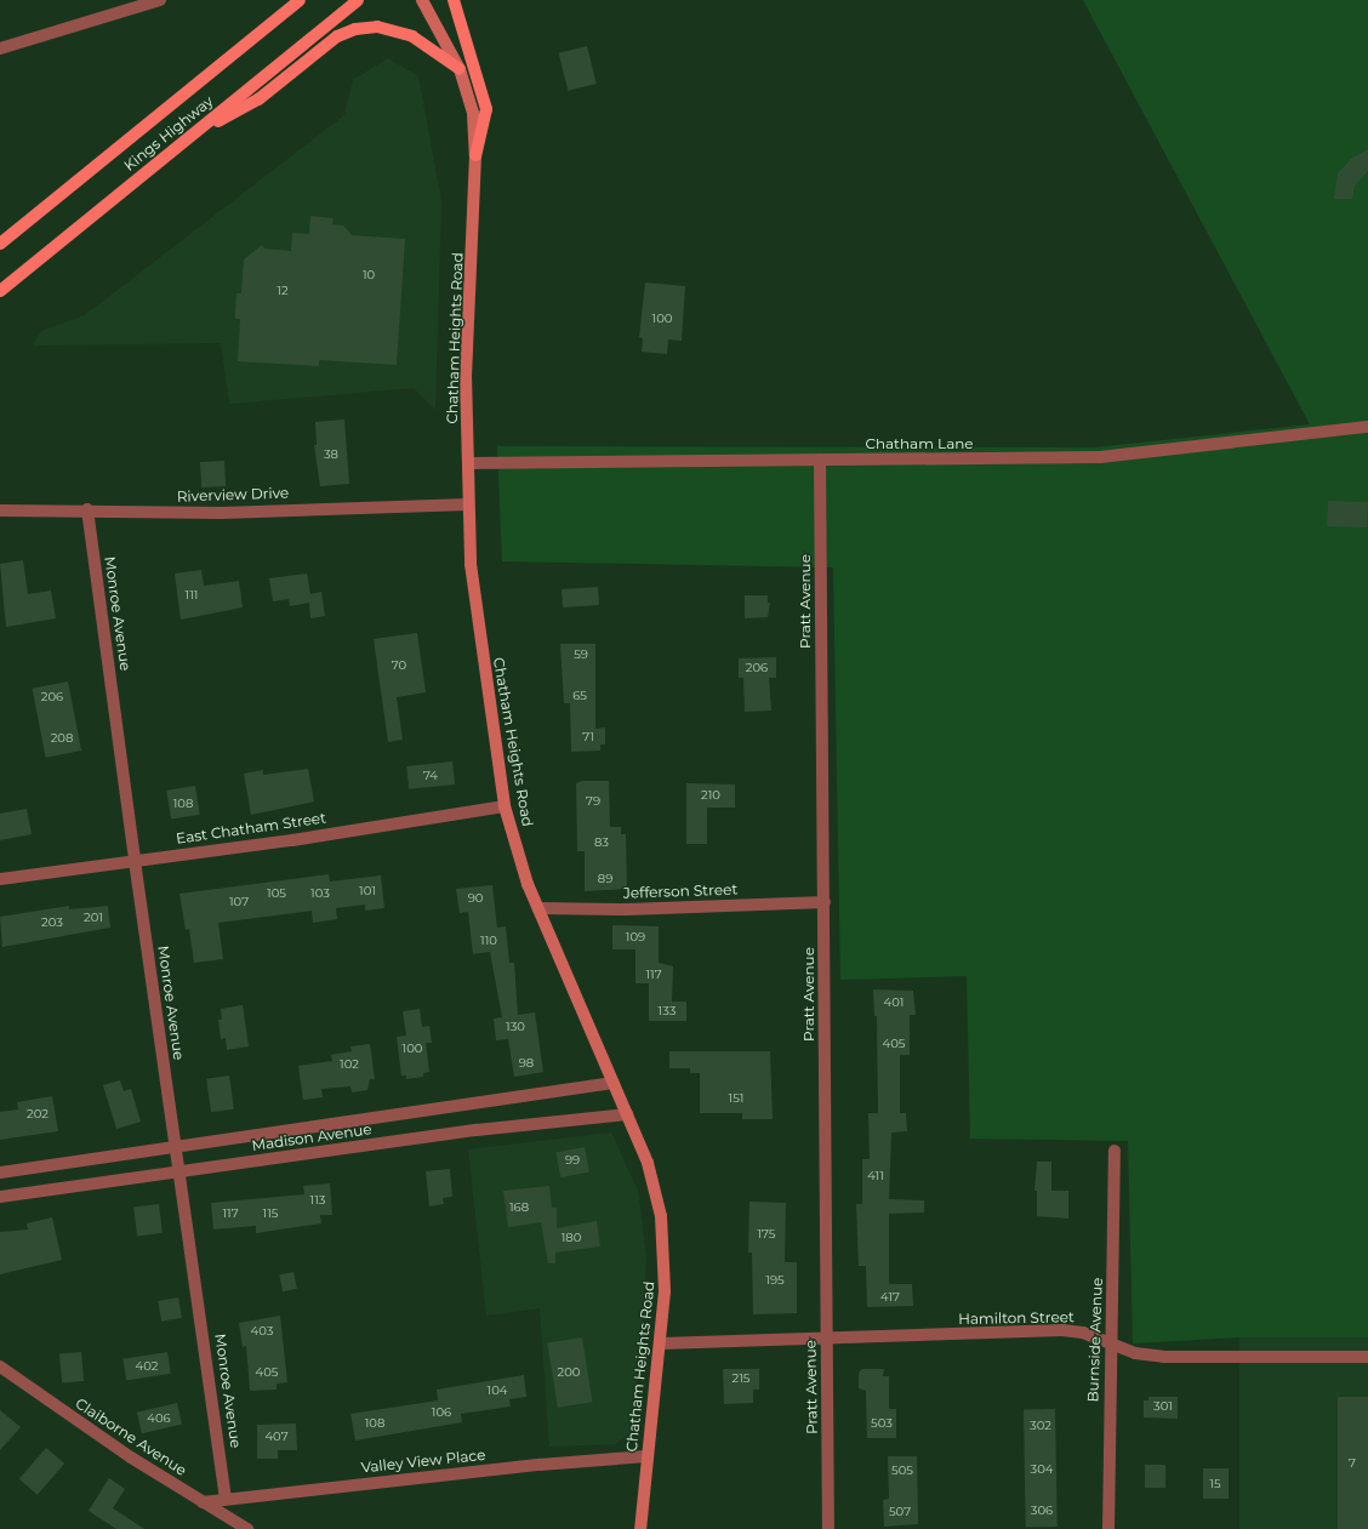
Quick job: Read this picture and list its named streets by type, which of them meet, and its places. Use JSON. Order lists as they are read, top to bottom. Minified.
{"streets":{"main road":["Kings Highway","Chatham Heights Road"],"street":["Chatham Lane","Riverview Drive","Pratt Avenue","Monroe Avenue","East Chatham Street","Jefferson Street","Madison Avenue","Hamilton Street","Burnside Avenue","Claiborne Avenue","Valley View Place"]},"crossings":[["Chatham Heights Road","Chatham Lane"],["Chatham Heights Road","Riverview Drive"],["Chatham Heights Road","East Chatham Street"],["Chatham Heights Road","Jefferson Street"],["Chatham Heights Road","Madison Avenue"],["Chatham Heights Road","Hamilton Street"],["Chatham Heights Road","Valley View Place"],["Chatham Lane","Pratt Avenue"],["Riverview Drive","Monroe Avenue"],["Pratt Avenue","Jefferson Street"],["Pratt Avenue","Hamilton Street"],["Monroe Avenue","East Chatham Street"],["Monroe Avenue","Madison Avenue"],["Monroe Avenue","Valley View Place"],["Hamilton Street","Burnside Avenue"],["Claiborne Avenue","Valley View Place"]],"house_numbers":["10","12","100","38","111","59","70","206","65","206","71","208","74","210","79","108","83","89","101","105","103","90","107","201","203","109","110","117","401","133","130","405","100","98","102","151","202","99","411","113","168","117","115","175","180","195","417","403","402","405","200","215","104","301","106","406","108","503","302","407","7","304","505","15","306","507"]}
